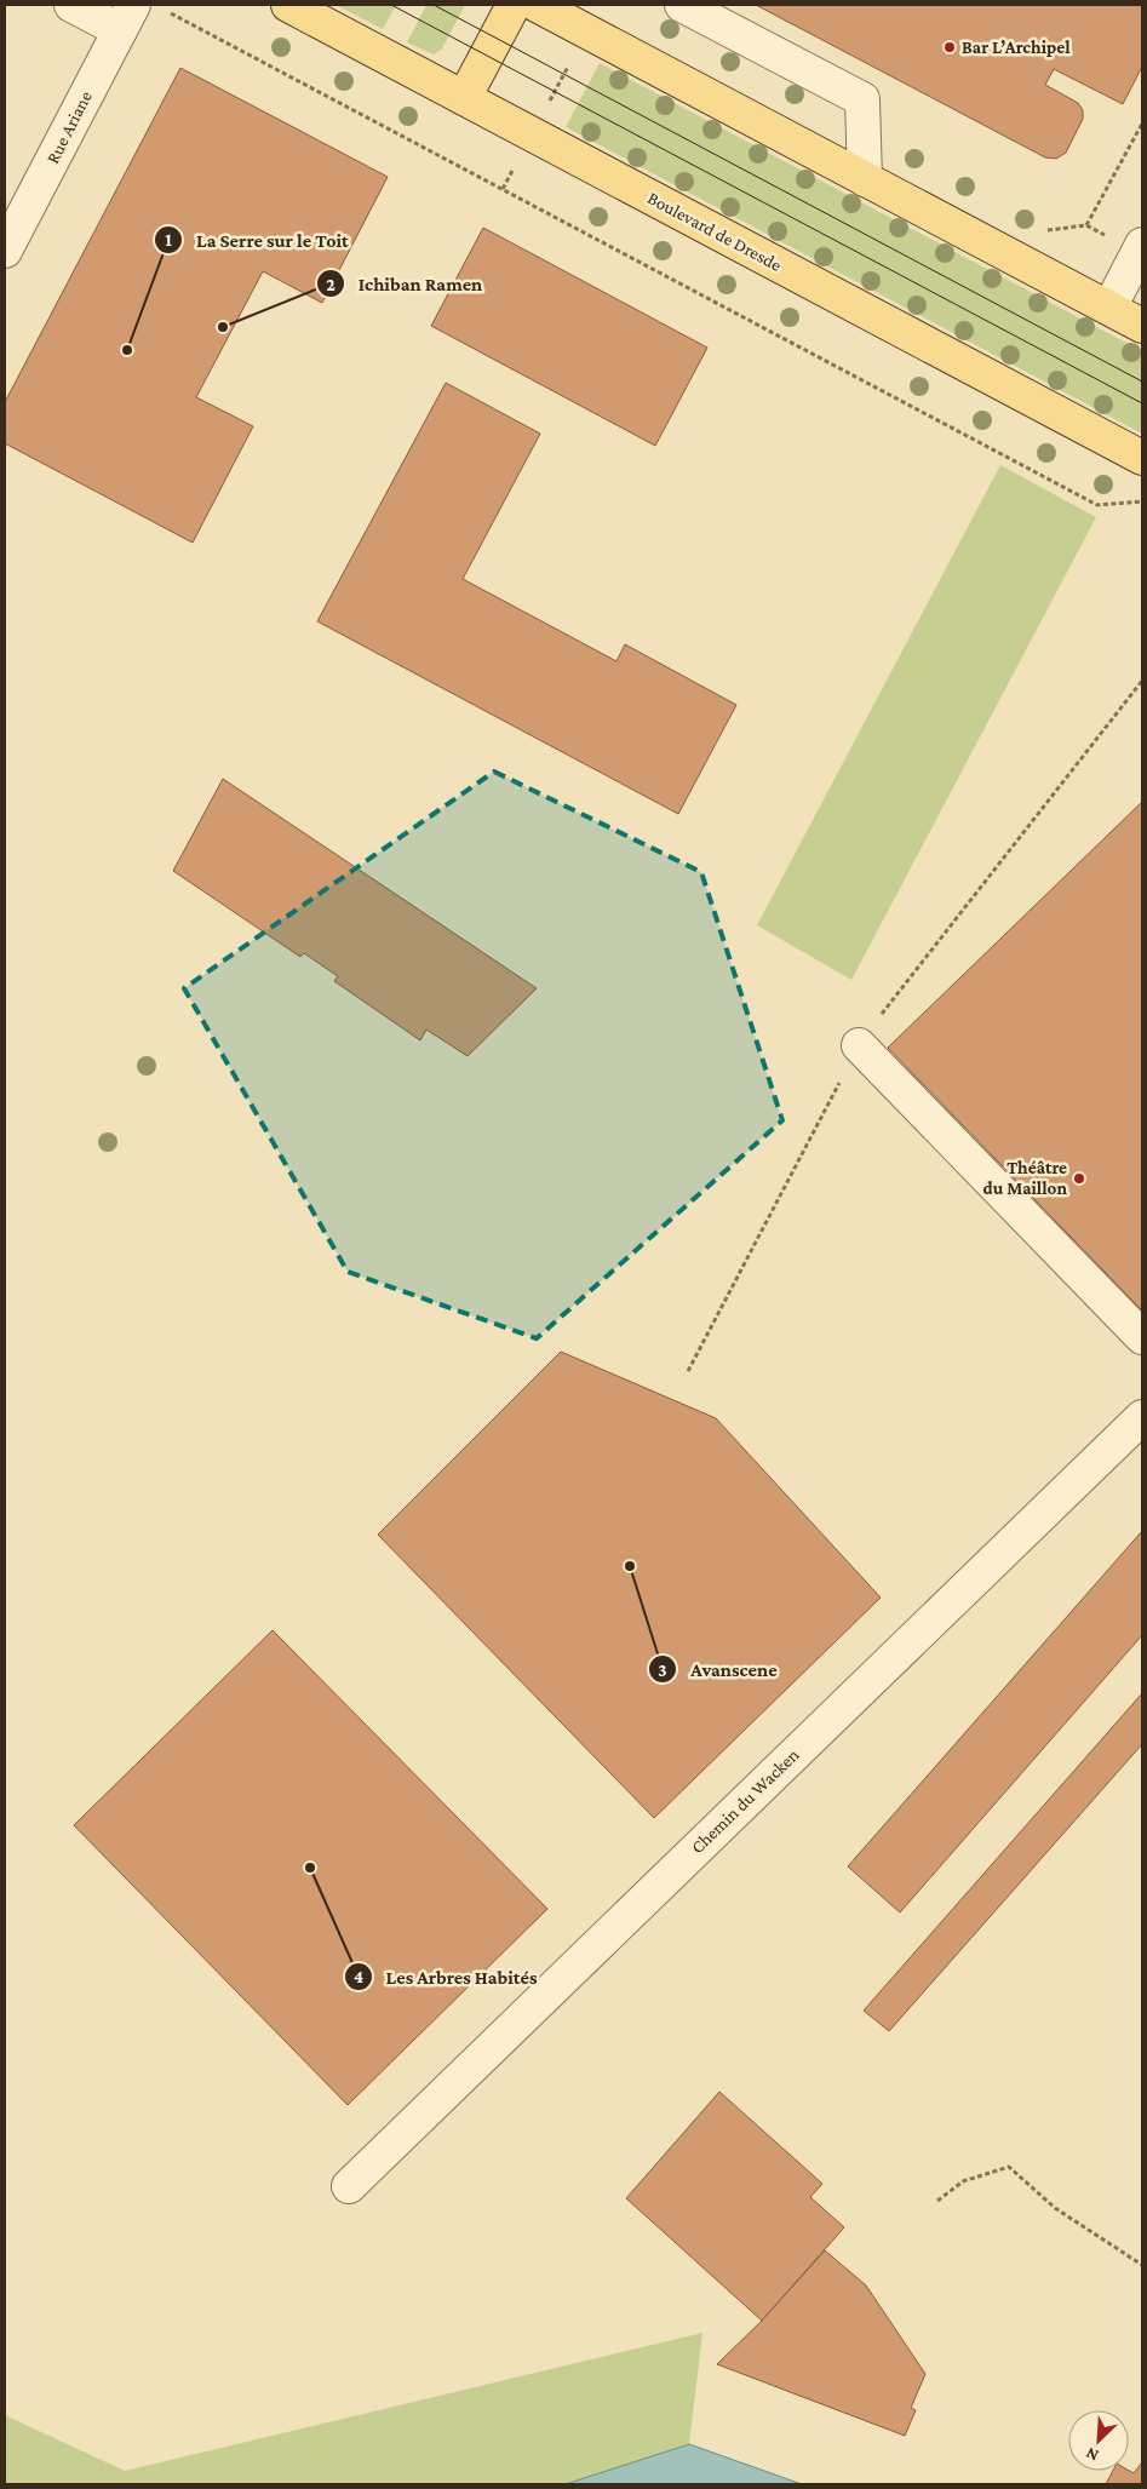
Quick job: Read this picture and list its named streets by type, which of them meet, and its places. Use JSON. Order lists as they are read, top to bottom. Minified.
{"streets":{"main road":["Boulevard de Dresde"],"street":["Rue Ariane","Chemin du Wacken"]},"places":["Bar L’Archipel","Ichiban Ramen","La Serre sur le Toit","Théâtre du Maillon","Avanscene","Les Arbres Habités"],"north":"bottom left"}
